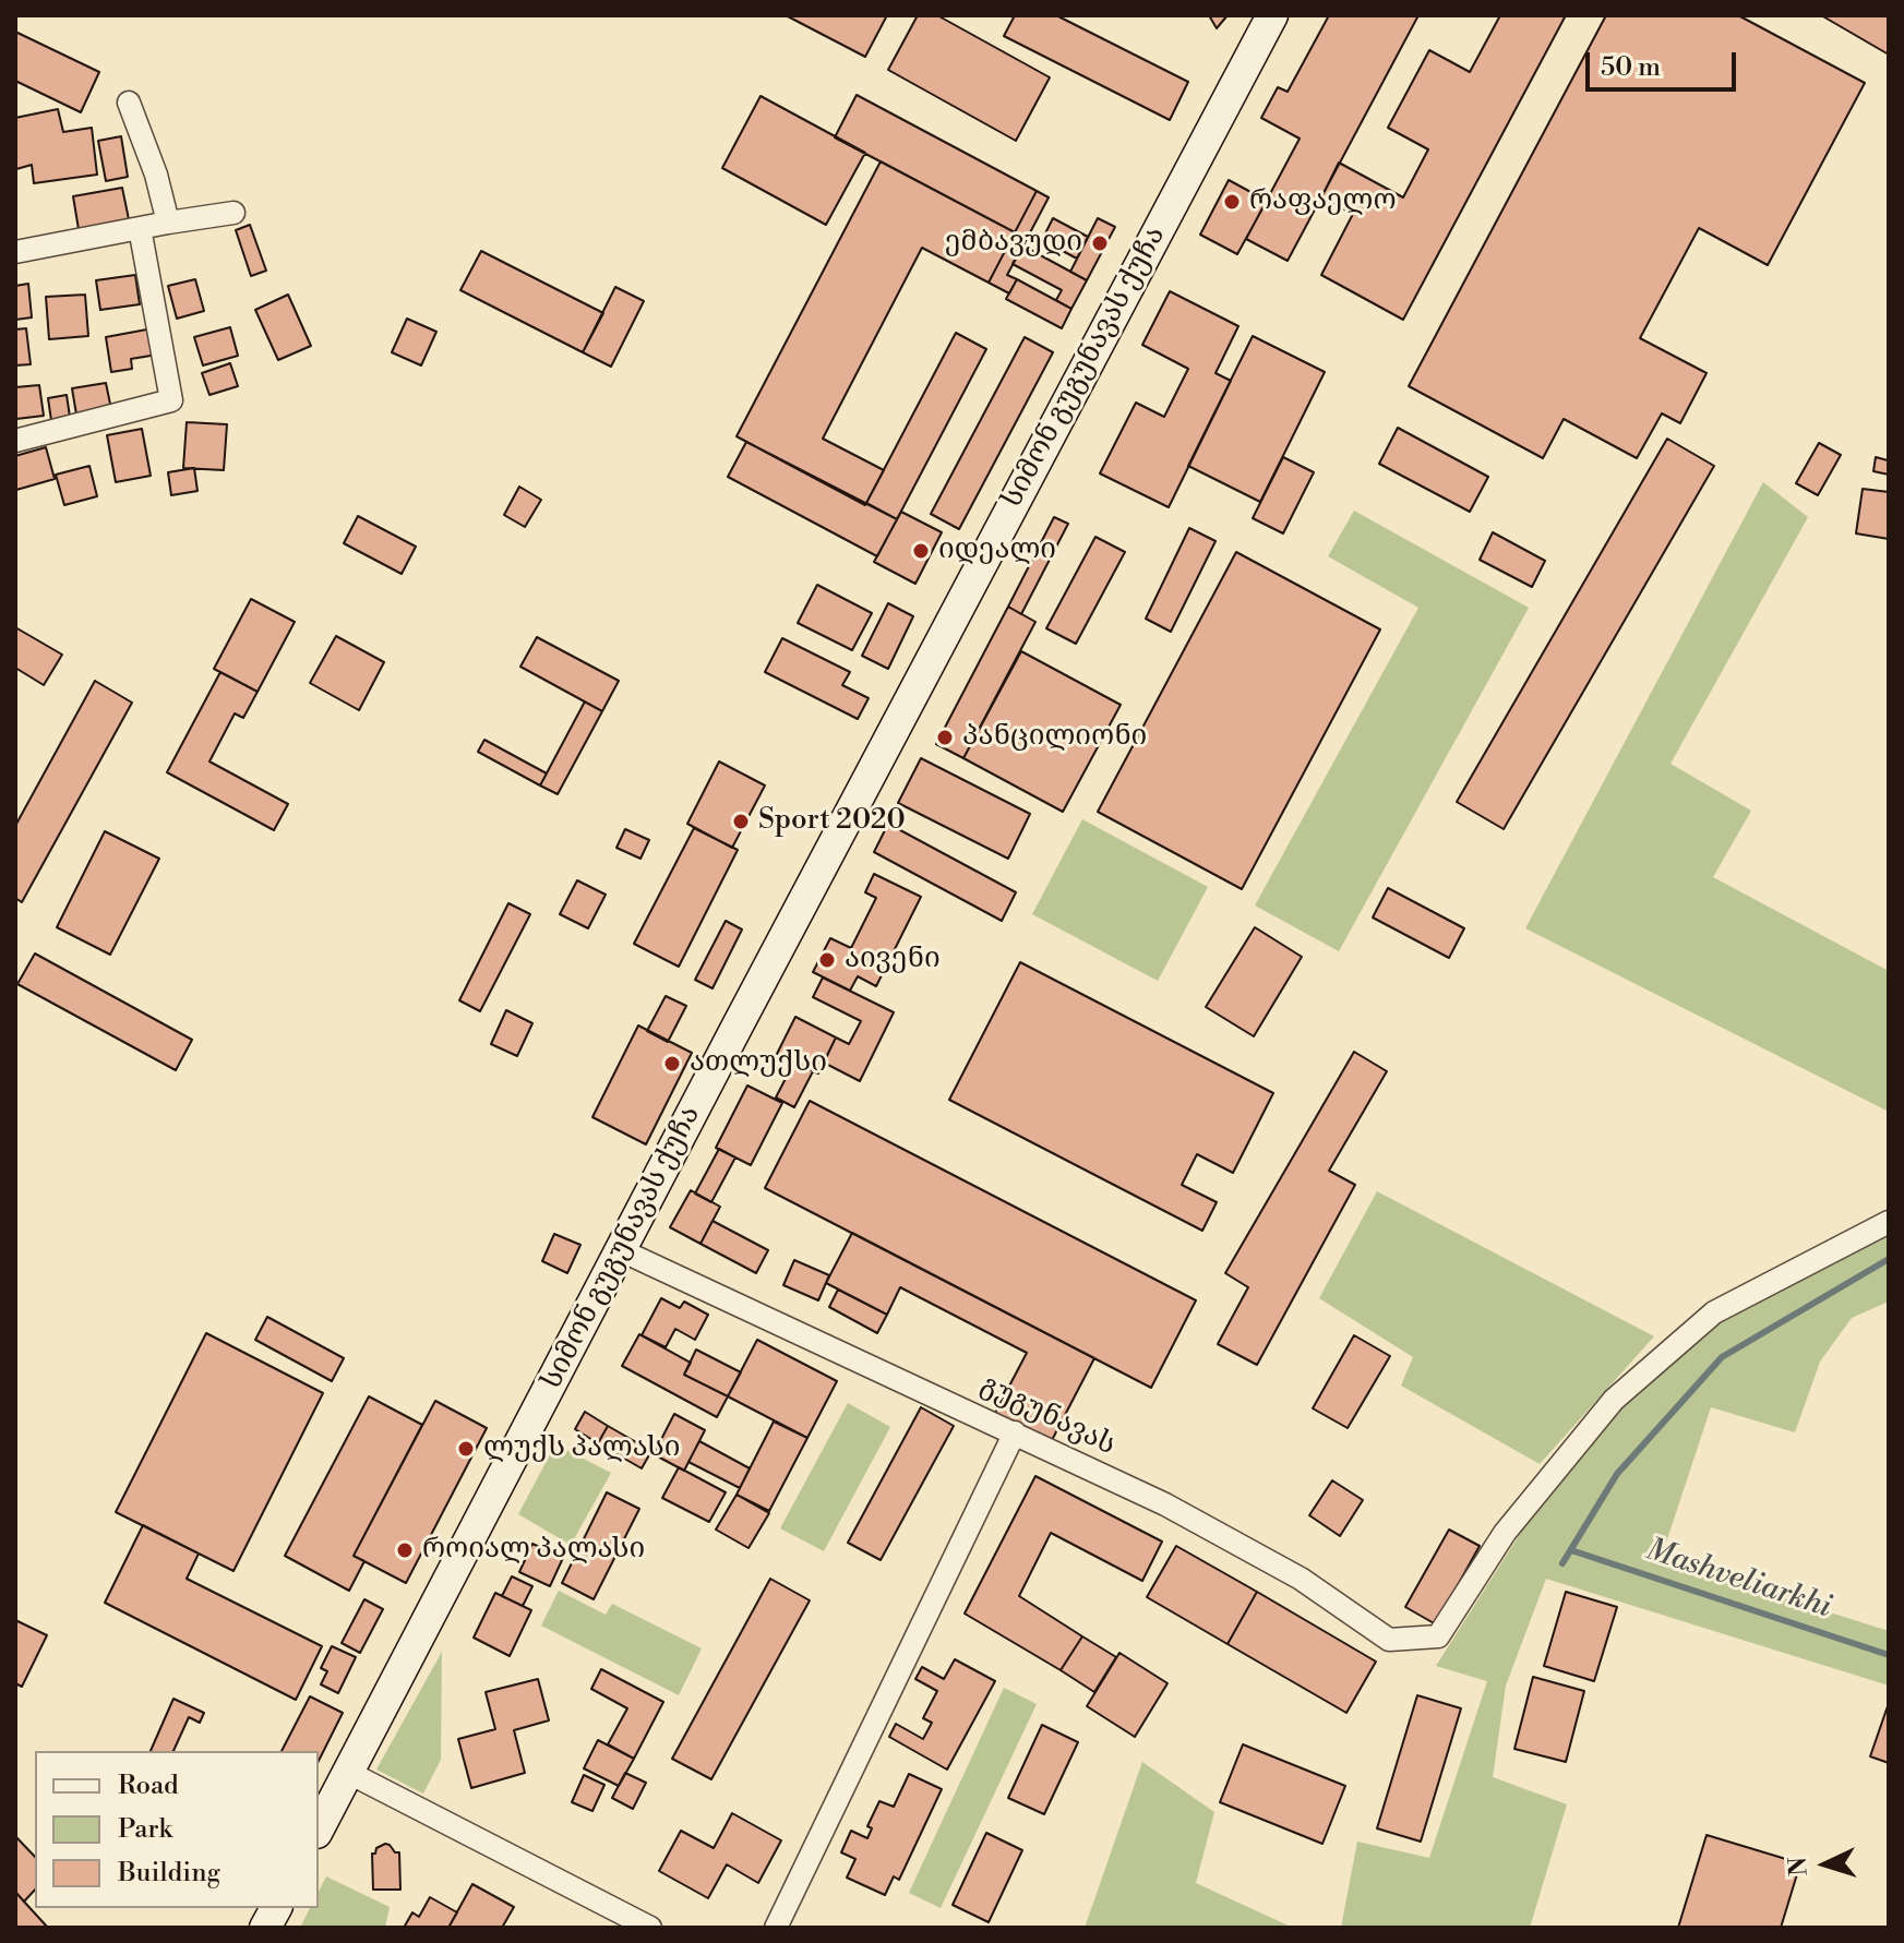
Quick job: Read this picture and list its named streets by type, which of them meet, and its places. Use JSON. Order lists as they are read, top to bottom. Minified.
{"streets":{"main road":["სიმონ გუგუნავას ქუჩა"],"street":["გუგუნავას"]},"crossings":[["სიმონ გუგუნავას ქუჩა","გუგუნავას"]],"water":["Mashveliarkhi"],"places":["რაფაელო","ემბავუდი","იდეალი","პანცილიონი","Sport 2020","აივენი","ათლუქსი","ლუქს პალასი","როიალ პალასი"],"legend":["Road","Park","Building"],"scale_bar":"50 m","north":"left"}
